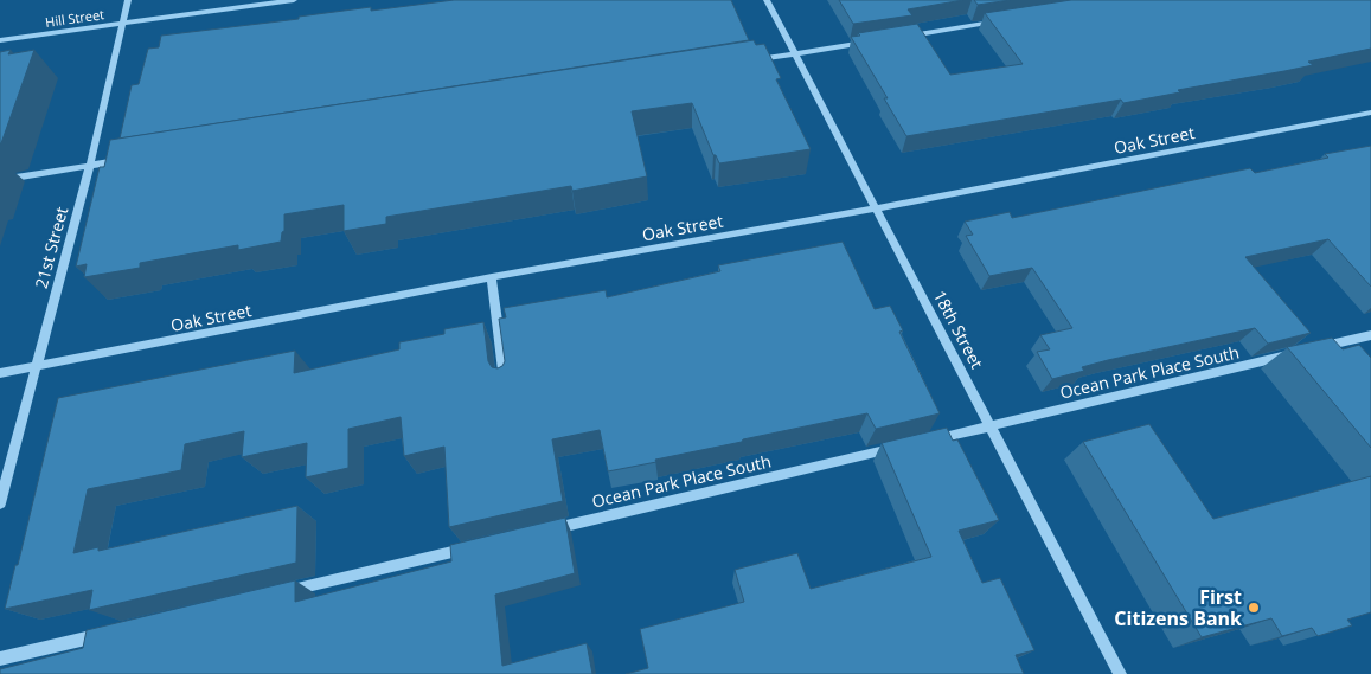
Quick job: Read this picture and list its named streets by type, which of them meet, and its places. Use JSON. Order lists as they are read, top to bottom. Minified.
{"streets":{"street":["Hill Street","Oak Street","21st Street","18th Street","Ocean Park Place South"]},"crossings":[["Hill Street","21st Street"],["Oak Street","21st Street"],["Oak Street","18th Street"],["18th Street","Ocean Park Place South"]],"places":["First Citizens Bank"]}
